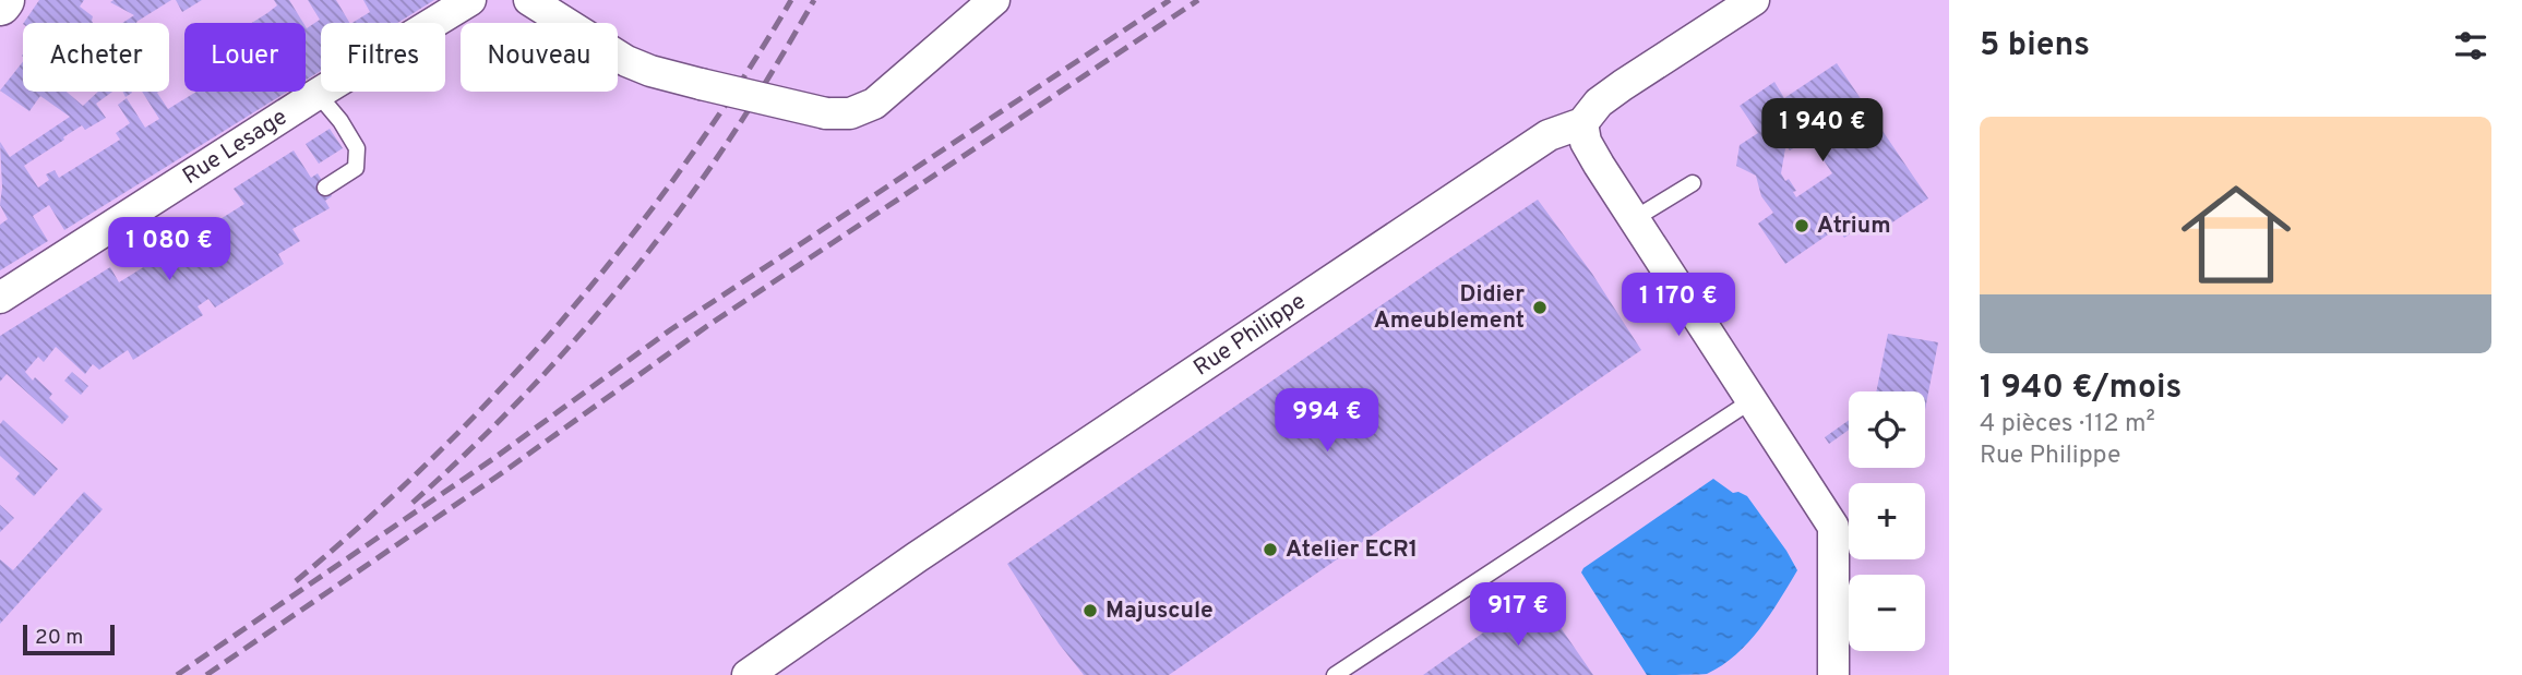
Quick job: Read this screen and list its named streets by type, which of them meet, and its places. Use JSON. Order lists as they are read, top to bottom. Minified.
{"streets":{"street":["Rue Lesage","Rue Philippe"]},"places":["Atrium","Didier Ameublement","Atelier ECR1","Majuscule"],"scale_bar":"20 m","page":{"heading":"5 biens","chip":["Acheter","Louer","Filtres","Nouveau"],"list":[{"name":"1 940 €/mois","note":"4 pièces · 112 m² · Rue Philippe"}],"price":["1 940 €","1 080 €","1 170 €","994 €","917 €"],"map_buttons":["+","−"],"scale":"20 m"}}
